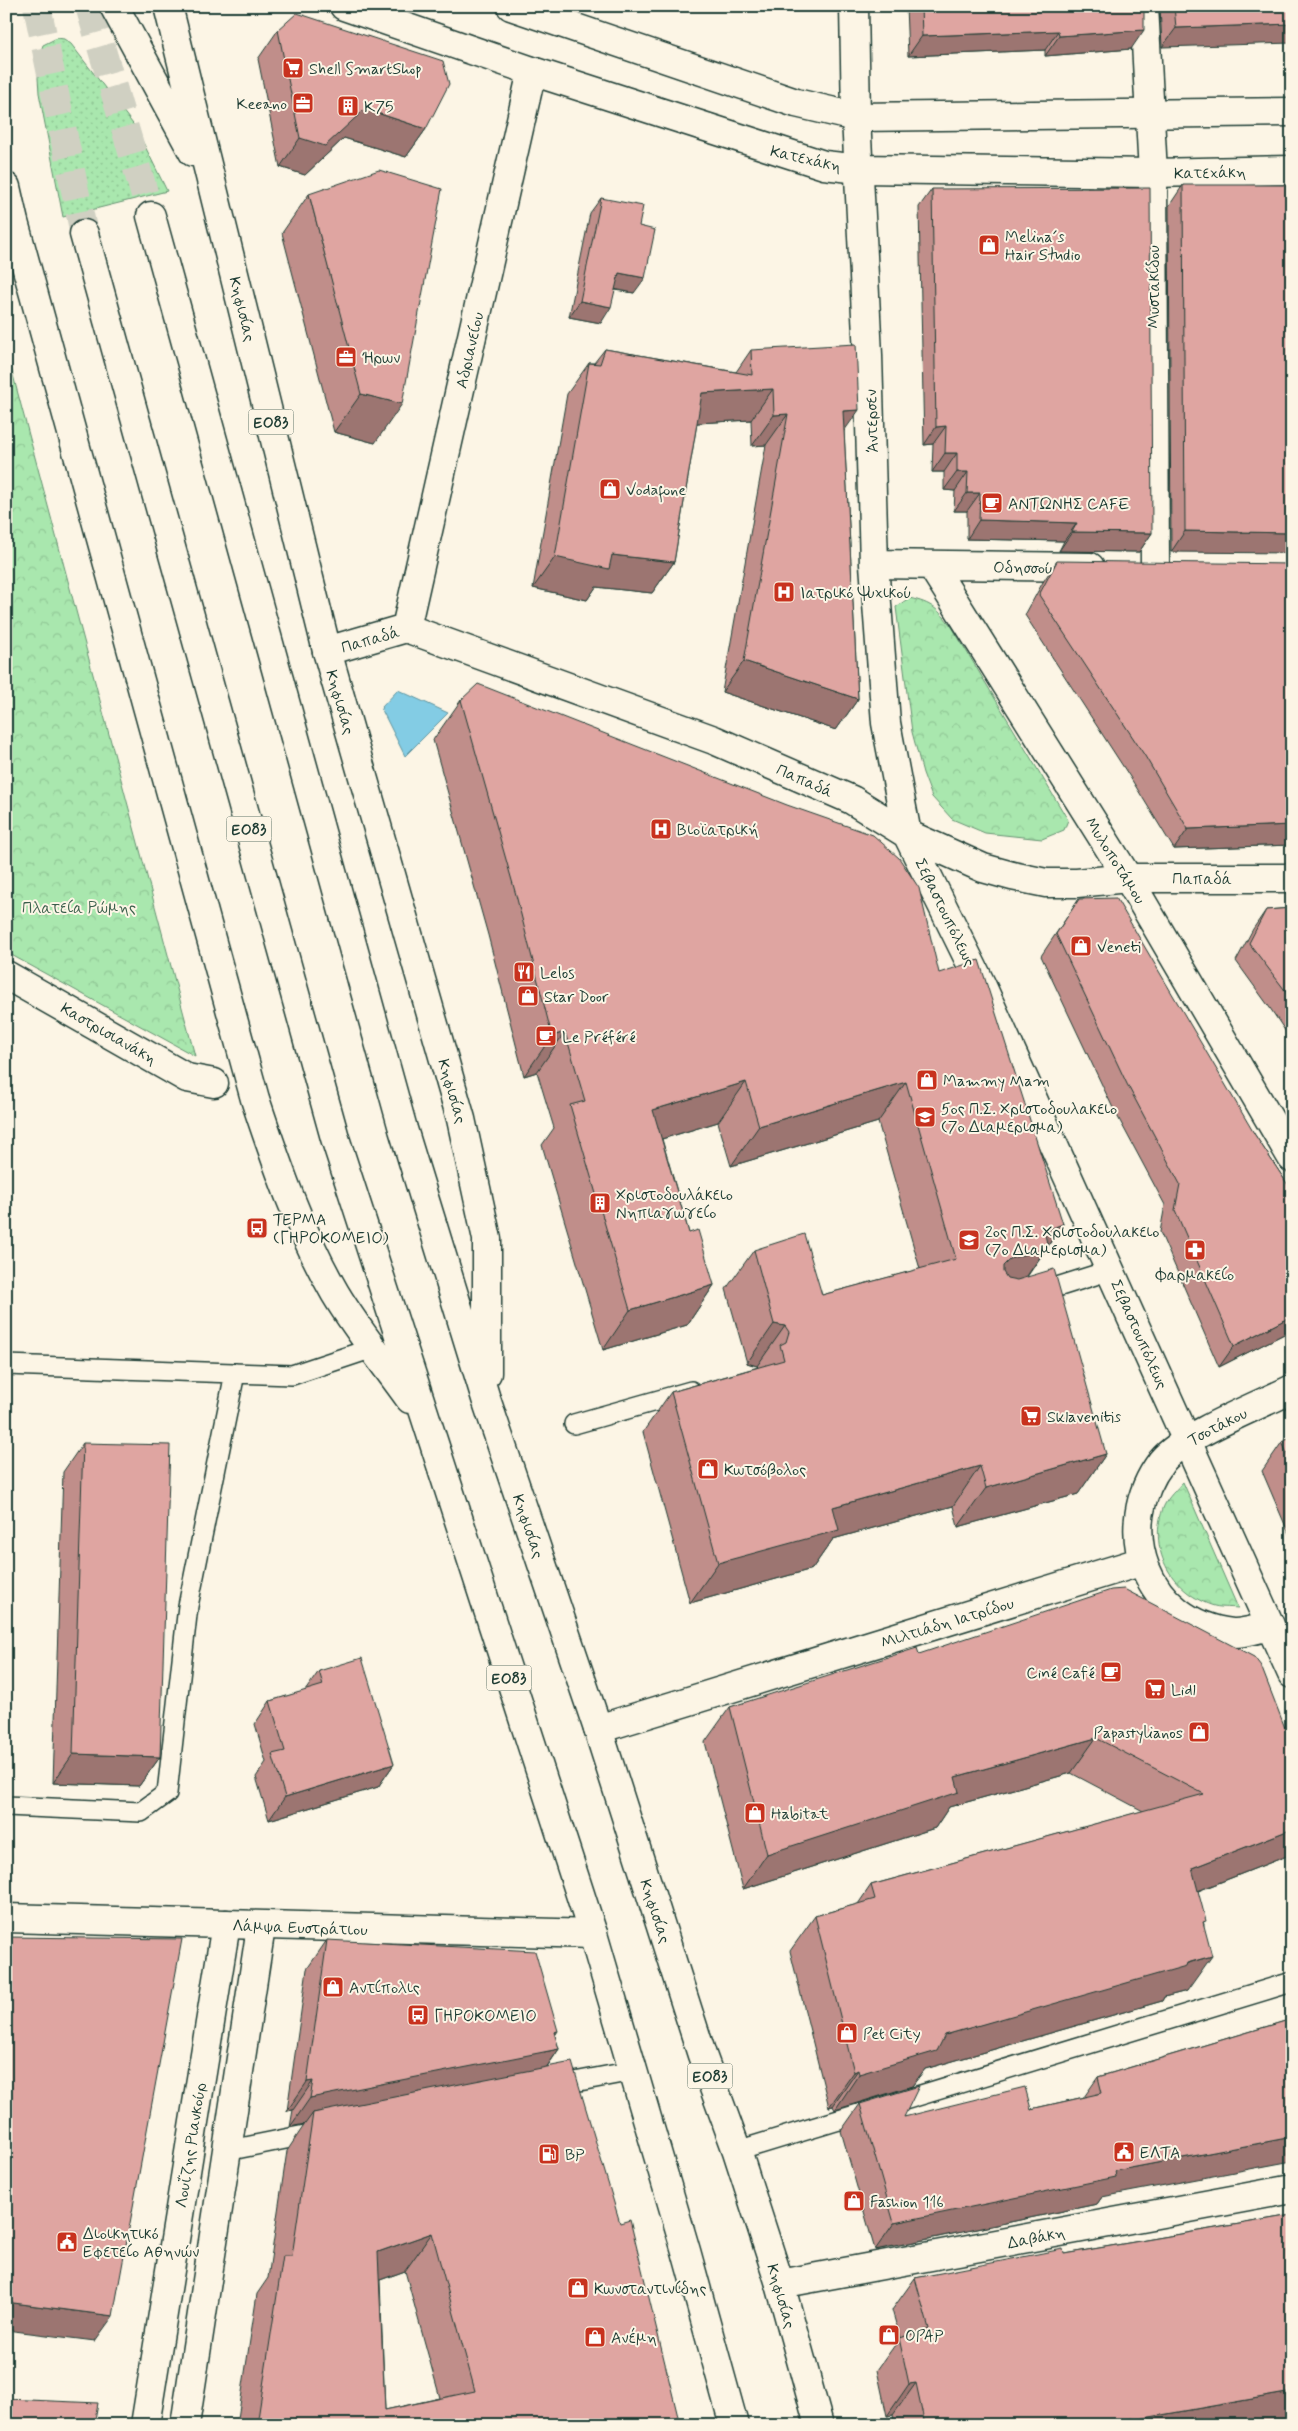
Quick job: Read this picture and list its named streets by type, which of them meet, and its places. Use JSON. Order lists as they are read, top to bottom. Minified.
{"streets":{"main road":["Κατεχάκη","Μυστακίδου","Κηφισίας","Αδριανείου","Άντερσεν","ΕΟ83","Οδησσού","Παπαδά","Μυλοποτάμου","Σεβαστουπόλεως","Καστρισιανάκη","Τσοτάκου","Μιλτιάδη Ιατρίδου","Λάμψα Ευστράτιου","Λουΐζης Ριανκούρ","Δαβάκη"]},"crossings":[["Κατεχάκη","Μυστακίδου"],["Κατεχάκη","Αδριανείου"],["Κατεχάκη","Άντερσεν"],["Μυστακίδου","Οδησσού"],["Κηφισίας","Παπαδά"],["Κηφισίας","Μιλτιάδη Ιατρίδου"],["Κηφισίας","Δαβάκη"],["Αδριανείου","Παπαδά"],["Άντερσεν","Οδησσού"],["Άντερσεν","Παπαδά"],["Άντερσεν","Σεβαστουπόλεως"],["ΕΟ83","Λάμψα Ευστράτιου"],["Οδησσού","Μυλοποτάμου"],["Παπαδά","Μυλοποτάμου"],["Παπαδά","Σεβαστουπόλεως"],["Σεβαστουπόλεως","Τσοτάκου"],["Τσοτάκου","Μιλτιάδη Ιατρίδου"],["Λάμψα Ευστράτιου","Λουΐζης Ριανκούρ"]],"parks":["Πλατεία Ρώμης"],"places":{"supermarket":["Shell SmartShop","Sklavenitis","Lidl"],"office":["Keeano","Ήρων"],"building":["K75","Χριστοδουλάκειο Νηπιαγωγείο"],"shop":["Melina´s Hair Studio","Vodafone","Veneti","Star Door","Mammy Mam","Κωτσόβολος","Papastylianos","Habitat","Αντίπολις","Pet City","Fashion 116","Κωνσταντινίδης","OPAP","Ανέμη"],"cafe":["ΑΝΤΩΝΗΣ CAFE","Le Préféré","Ciné Café"],"hospital":["Ιατρικό Ψυχικού","Βιοϊατρική"],"restaurant":["Lelos"],"school or university":["5ος Π.Σ. Χριστοδουλακειο (7ο Διαμερισμα)","2ος Π.Σ. Χριστοδουλακειο (7ο Διαμερισμα)"],"bus stop":["ΤΕΡΜΑ (ΓΗΡΟΚΟΜΕΙΟ)","ΓΗΡΟΚΟΜΕΙΟ"],"pharmacy":["Φαρμακείο"],"public building":["ΕΛΤΑ","Διοικητικό Εφετείο Αθηνών"],"fuel station":["BP"]}}
